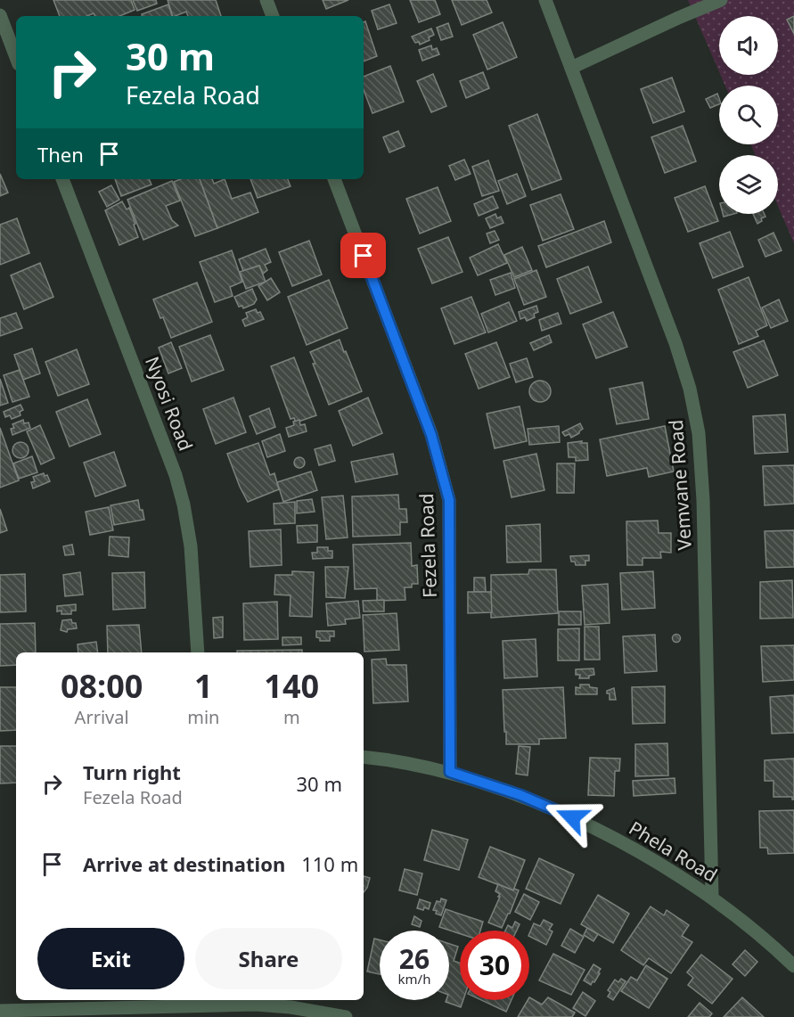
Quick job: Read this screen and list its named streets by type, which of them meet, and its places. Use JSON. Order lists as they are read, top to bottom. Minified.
{"streets":{"street":["Nyosi Road","Vemvane Road","Fezela Road","Phela Road"]},"crossings":[["Vemvane Road","Phela Road"],["Fezela Road","Phela Road"]],"page":{"turn":["30 m","Fezela Road"],"then":"Then","eta":["08:00","Arrival","1","min","140","m"],"list":[{"name":"Turn right","note":"Fezela Road","value":"30 m"},{"name":"Arrive at destination","value":"110 m"}],"buttons":["Exit","Share"],"speed":"26 km/h","limit":"30"}}
